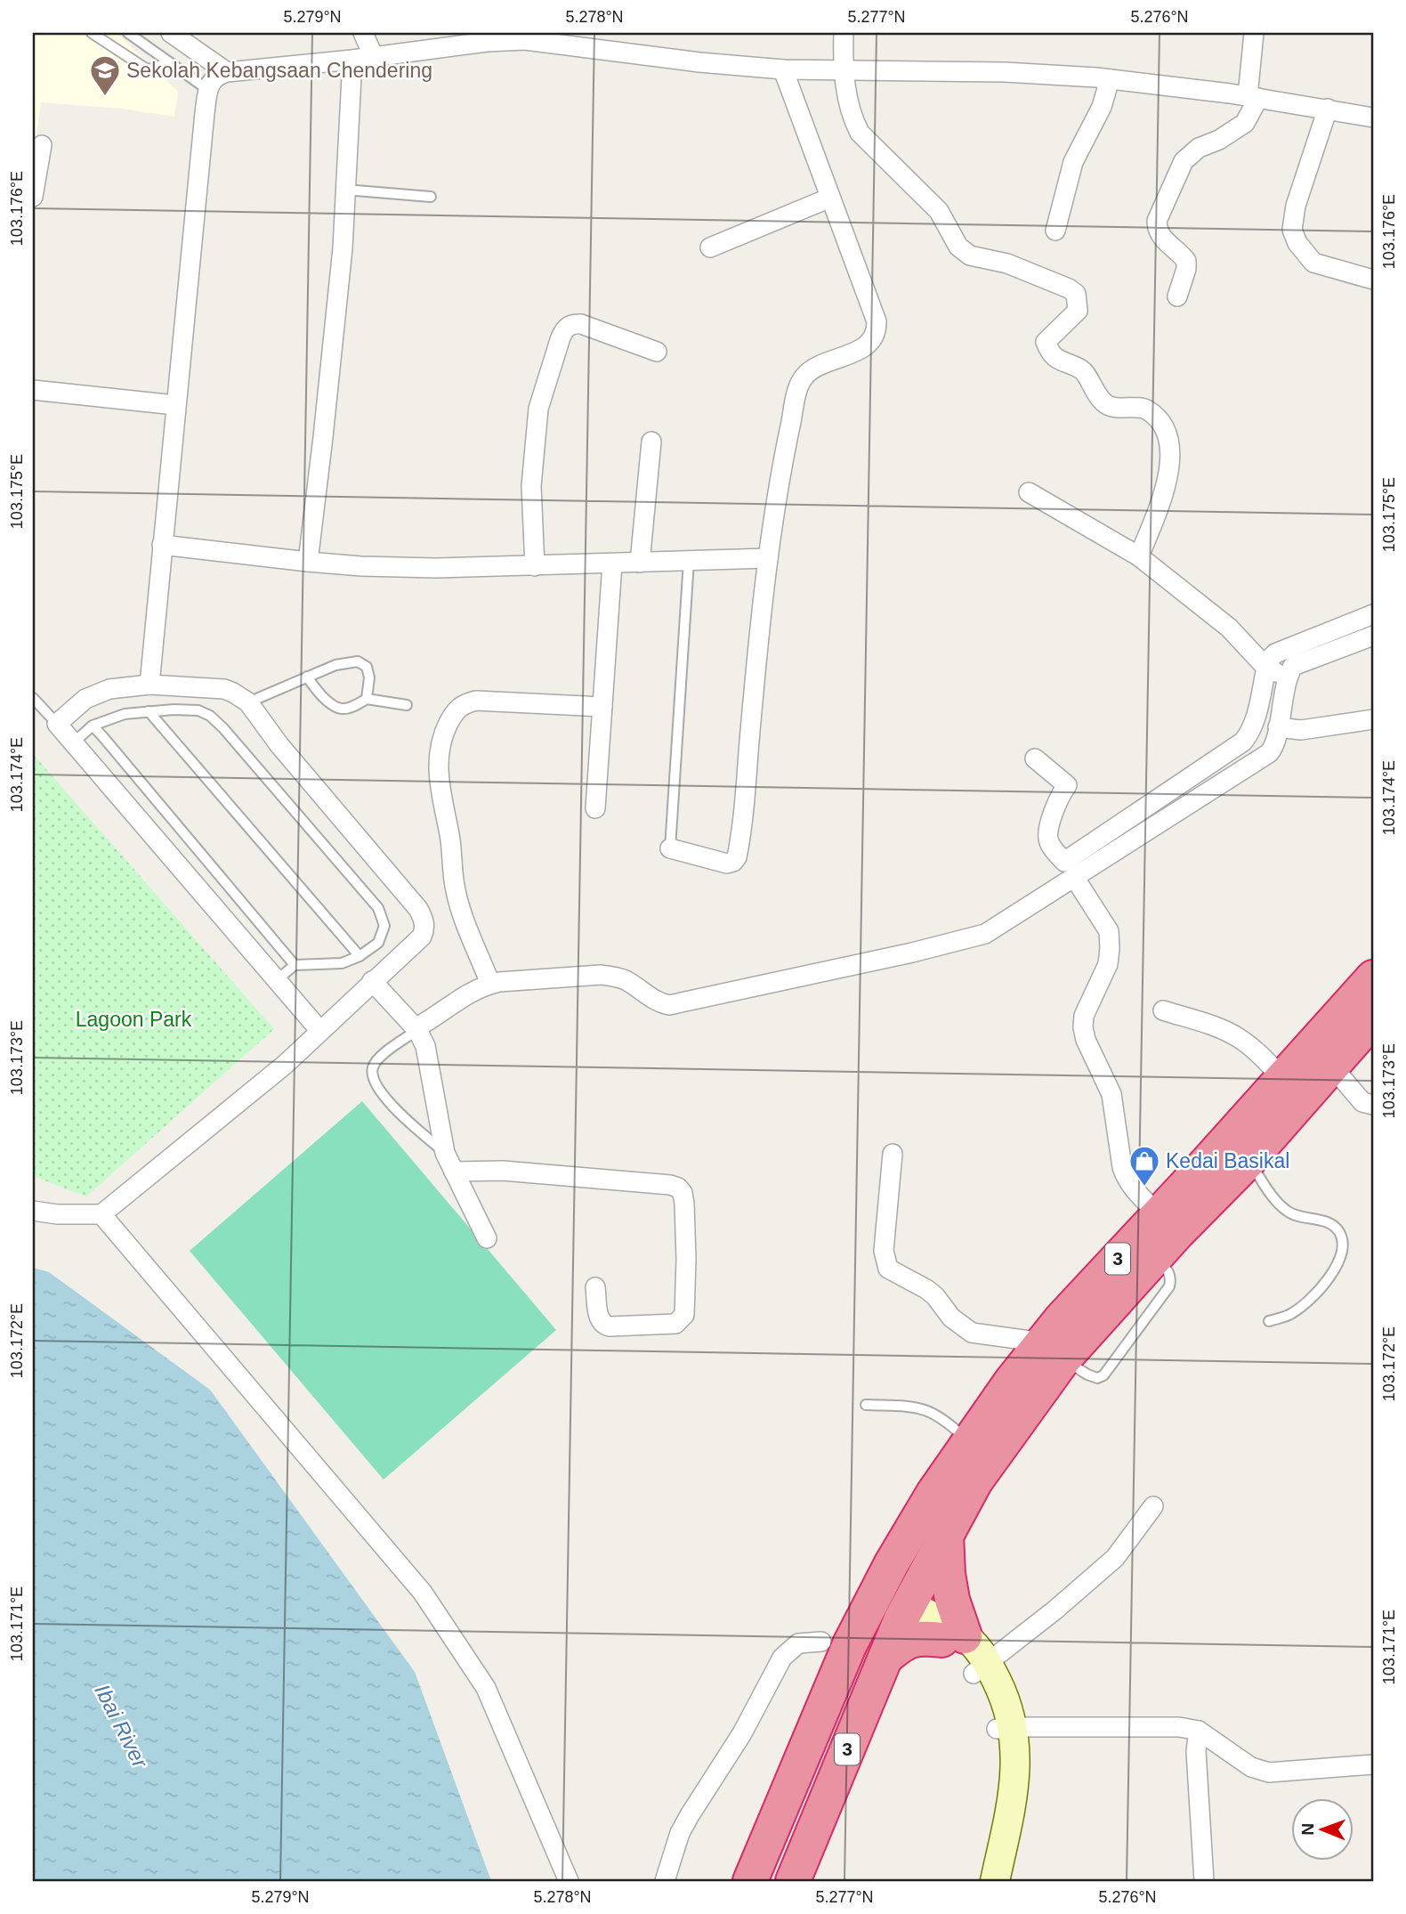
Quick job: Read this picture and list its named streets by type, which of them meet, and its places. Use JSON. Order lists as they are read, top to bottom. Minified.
{"streets":{"highway":["3"]},"water":["Ibai River"],"parks":["Lagoon Park"],"places":{"school or university":["Sekolah Kebangsaan Chendering"],"shop":["Kedai Basikal"]},"north":"left","coordinates":["5.279°N","5.278°N","5.277°N","5.276°N","103.176°E","103.175°E","103.174°E","103.173°E","103.172°E","103.171°E"]}
